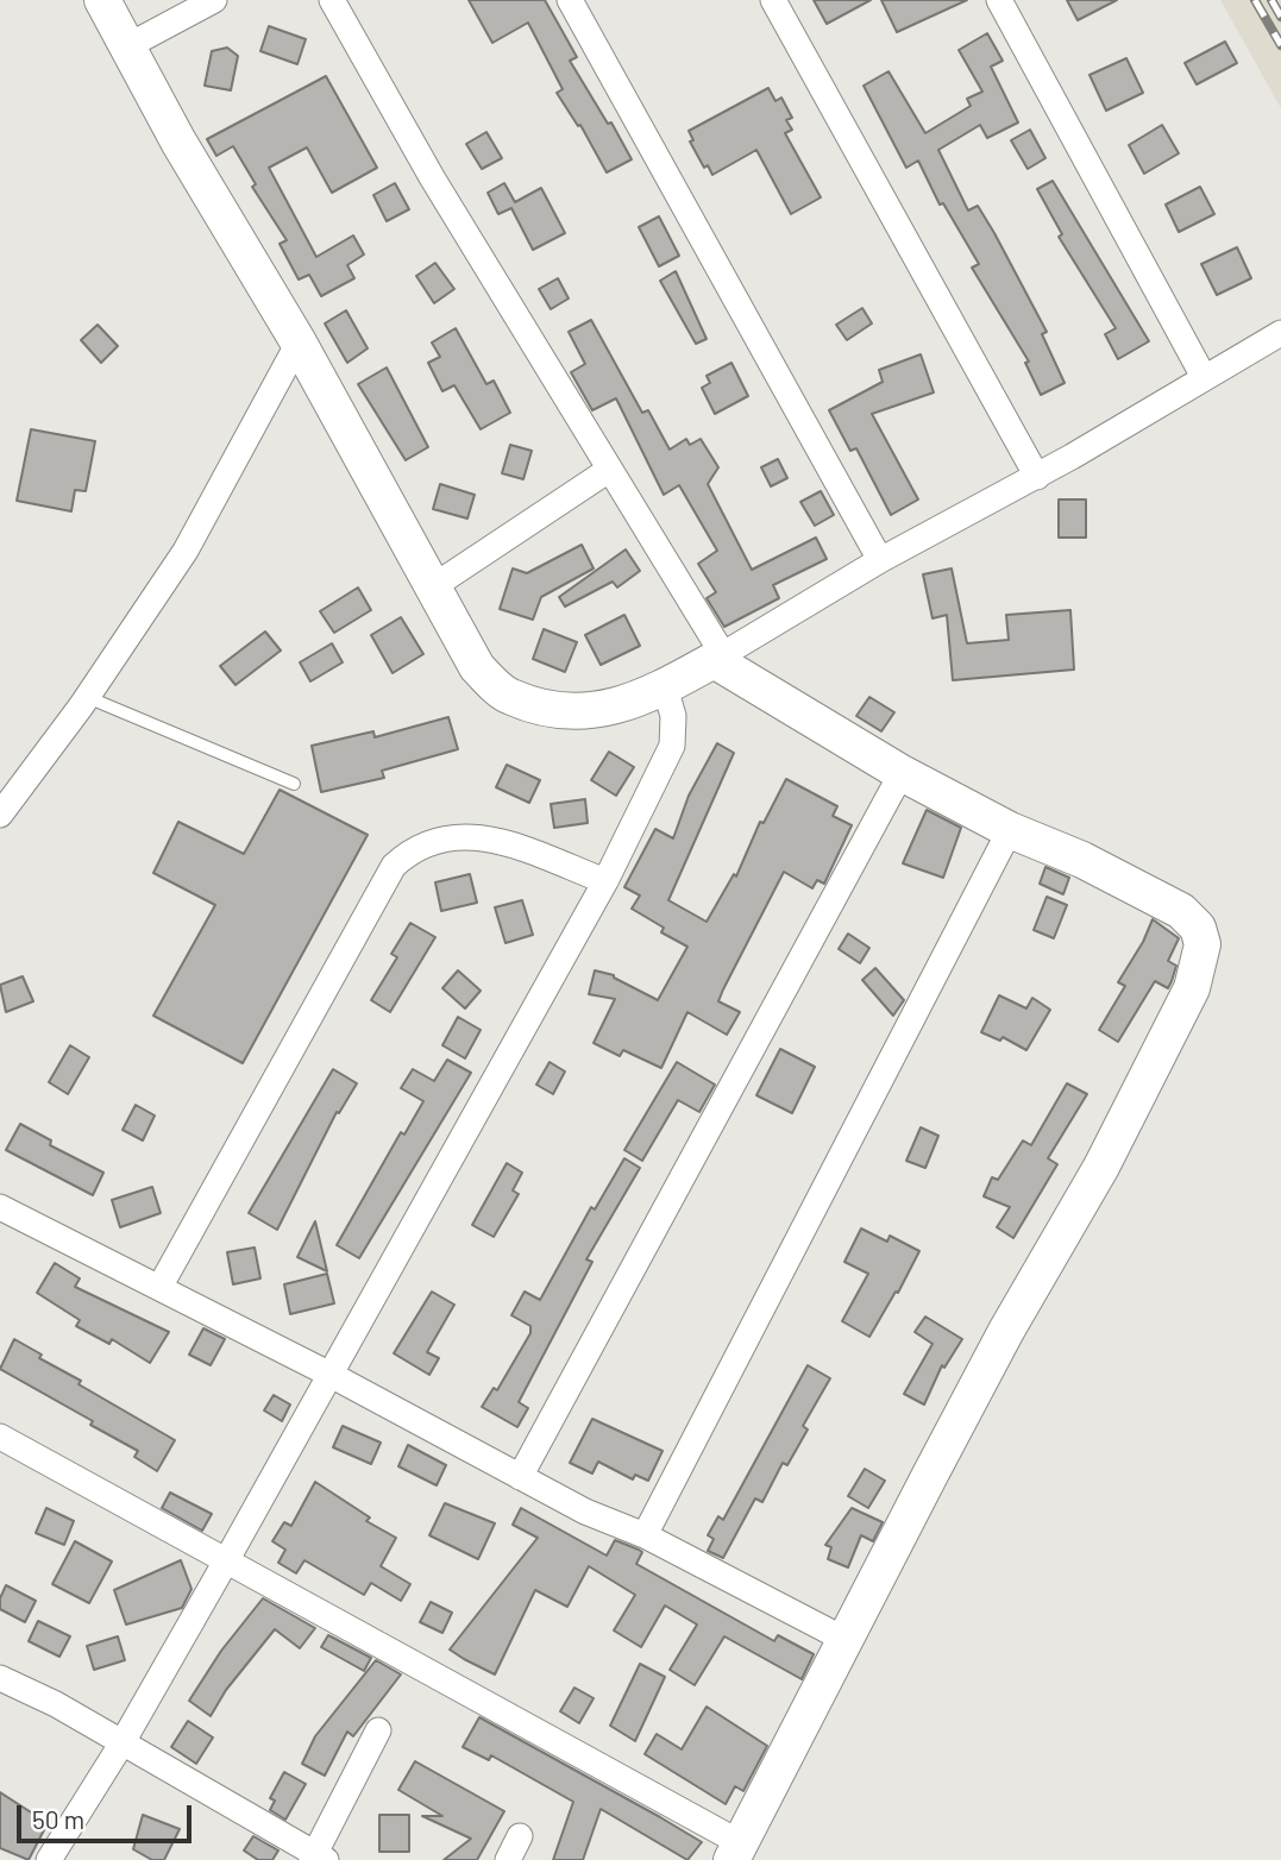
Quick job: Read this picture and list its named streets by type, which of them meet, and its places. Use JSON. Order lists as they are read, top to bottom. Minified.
{"scale_bar":"50 m"}
